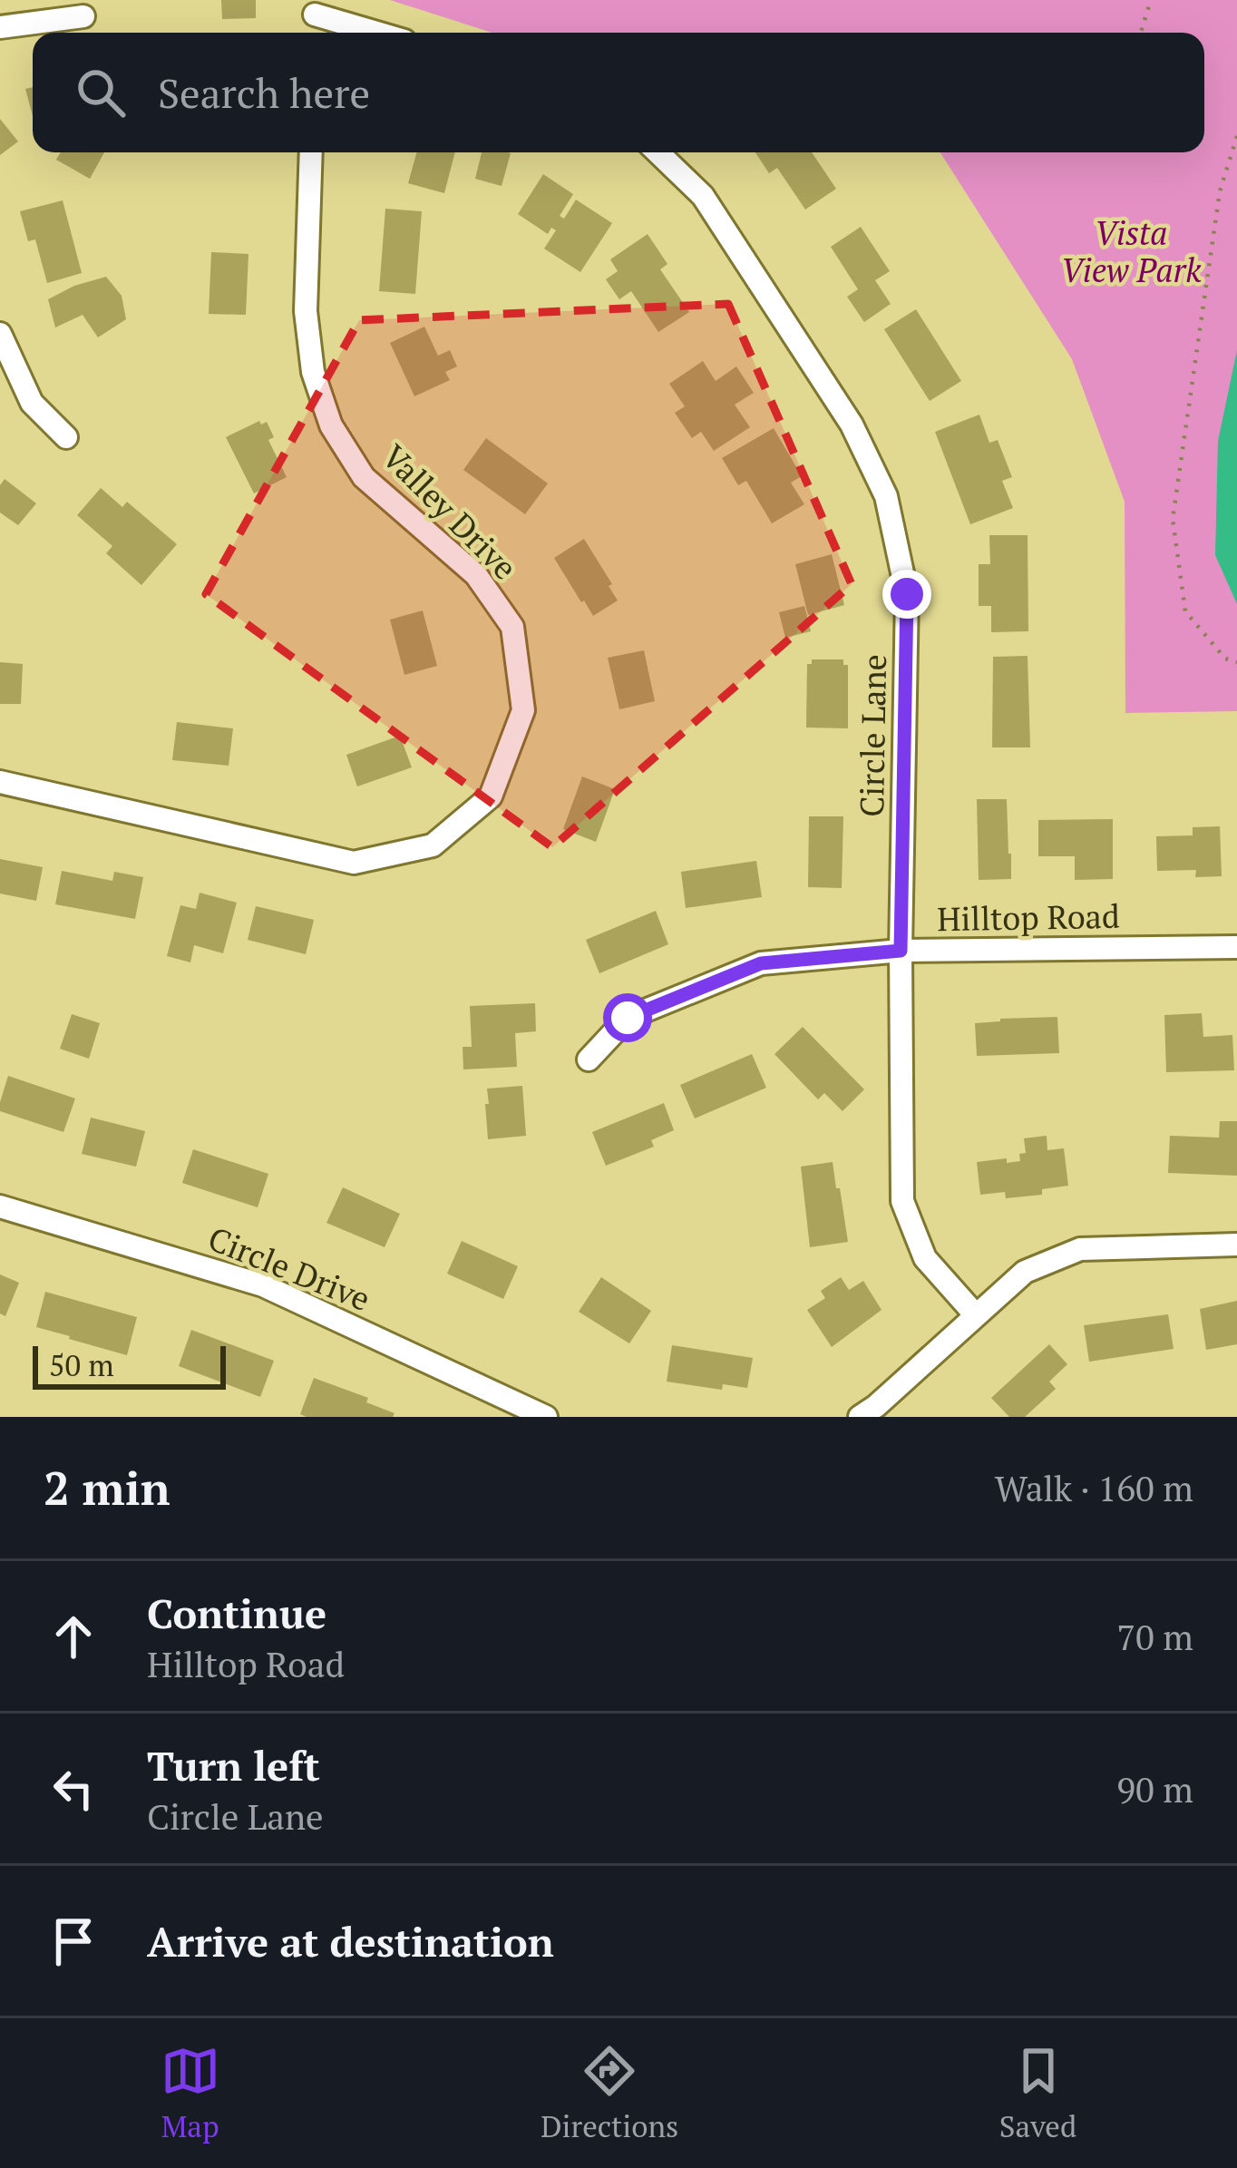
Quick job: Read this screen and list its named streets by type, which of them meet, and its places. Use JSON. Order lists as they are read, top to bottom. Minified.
{"streets":{"street":["Valley Drive","Circle Lane","Hilltop Road","Circle Drive"]},"crossings":[["Circle Lane","Hilltop Road"]],"parks":["Vista View Park"],"scale_bar":"50 m","page":{"search":"Search here","scale":"50 m","heading":["2 min","Walk · 160 m"],"list":[["Continue","Hilltop Road","70 m"],["Turn left","Circle Lane","90 m"],"Arrive at destination"],"nav":["Map","Directions","Saved"]}}
